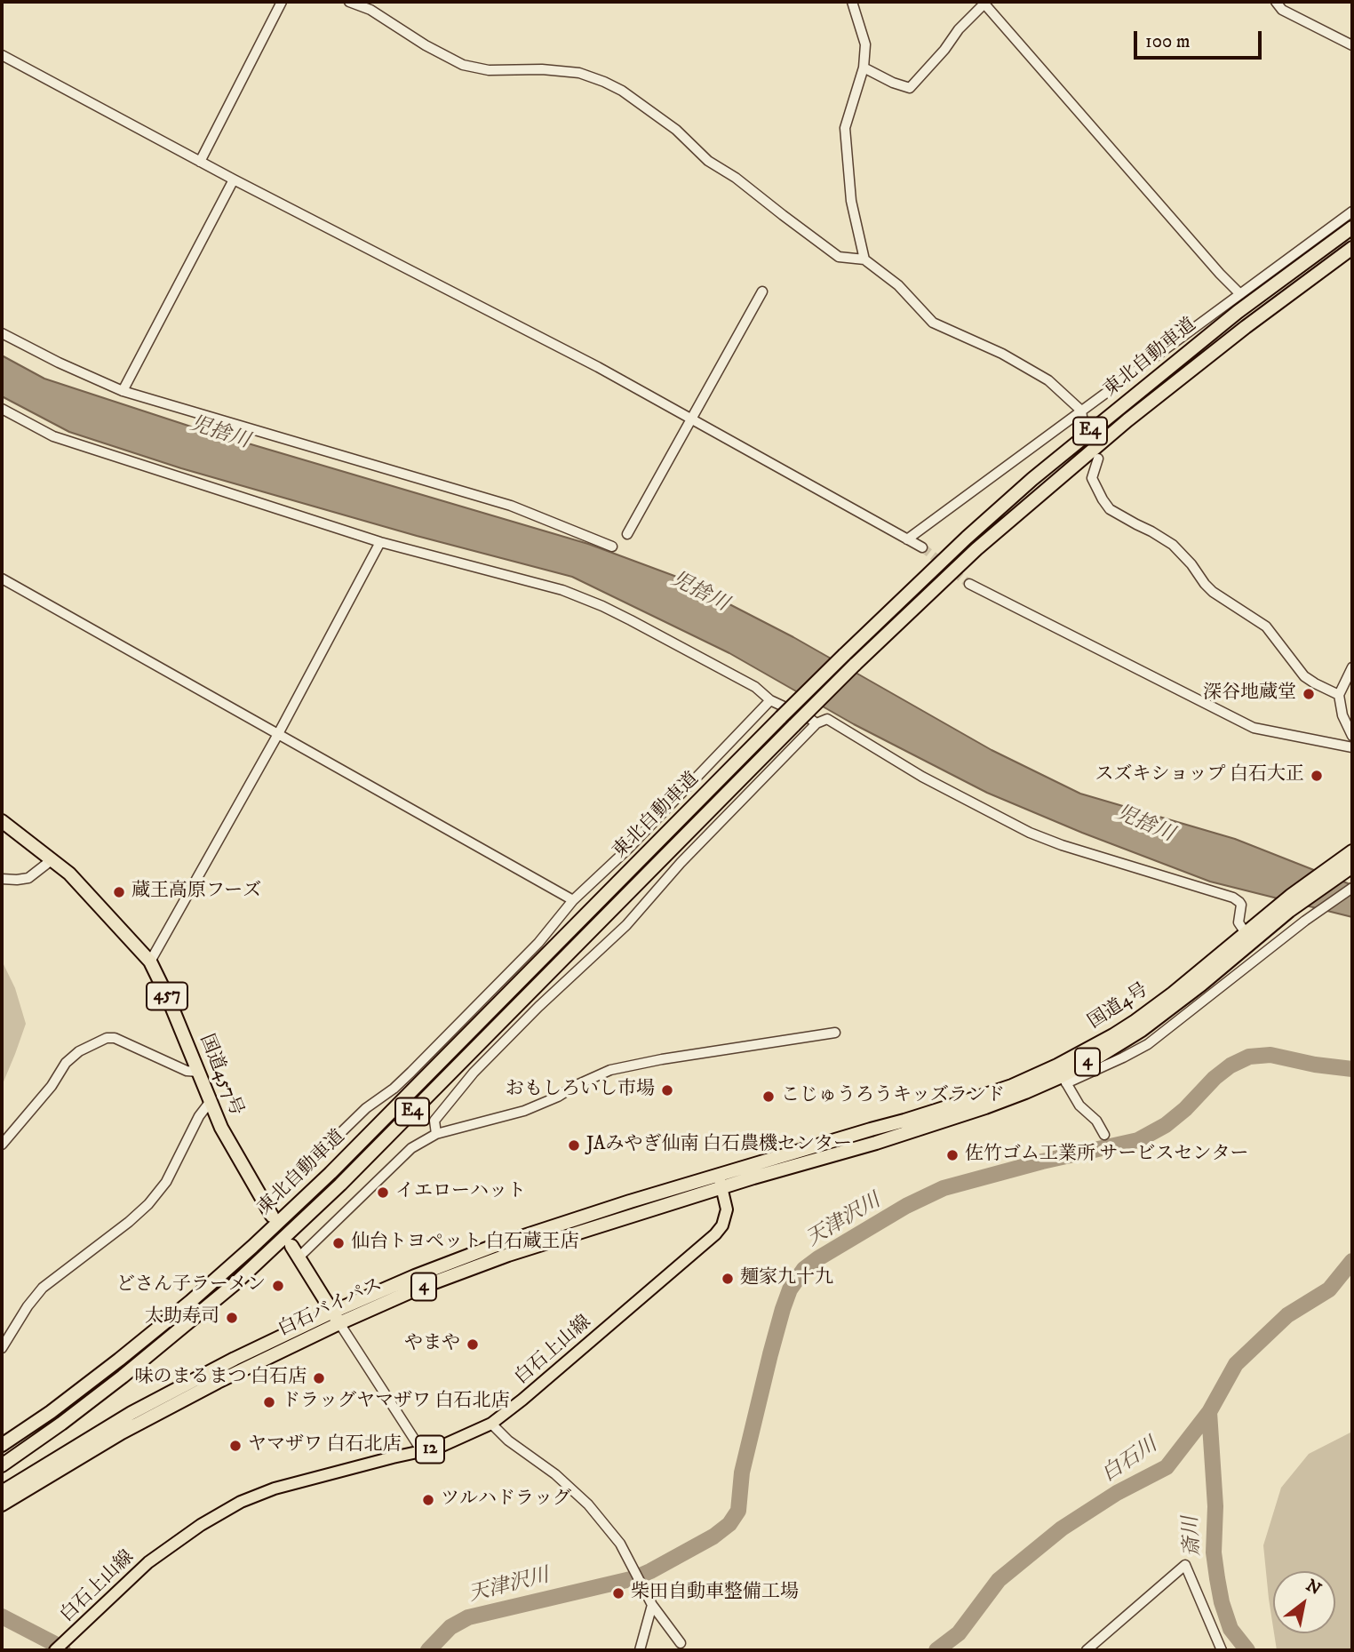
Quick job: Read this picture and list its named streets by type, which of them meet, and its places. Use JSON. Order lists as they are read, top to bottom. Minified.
{"streets":{"highway":["東北自動車道","E4","457","国道4号","4","国道457号","白石バイパス"],"main road":["白石上山線","12"]},"crossings":[["国道4号","白石バイパス"],["白石バイパス","白石上山線"]],"water":["児捨川","天津沢川","白石川","斎川"],"places":["深谷地蔵堂","スズキショップ 白石大正","蔵王高原フーズ","おもしろいし市場","こじゅうろうキッズランド","JAみやぎ仙南 白石農機センター","佐竹ゴム工業所 サービスセンター","イエローハット","仙台トヨペット 白石蔵王店","麺家九十九","どさん子ラーメン","太助寿司","やまや","味のまるまつ 白石店","ドラッグヤマザワ 白石北店","ヤマザワ 白石北店","ツルハドラッグ","柴田自動車整備工場"],"scale_bar":"100 m","north":"top right"}
